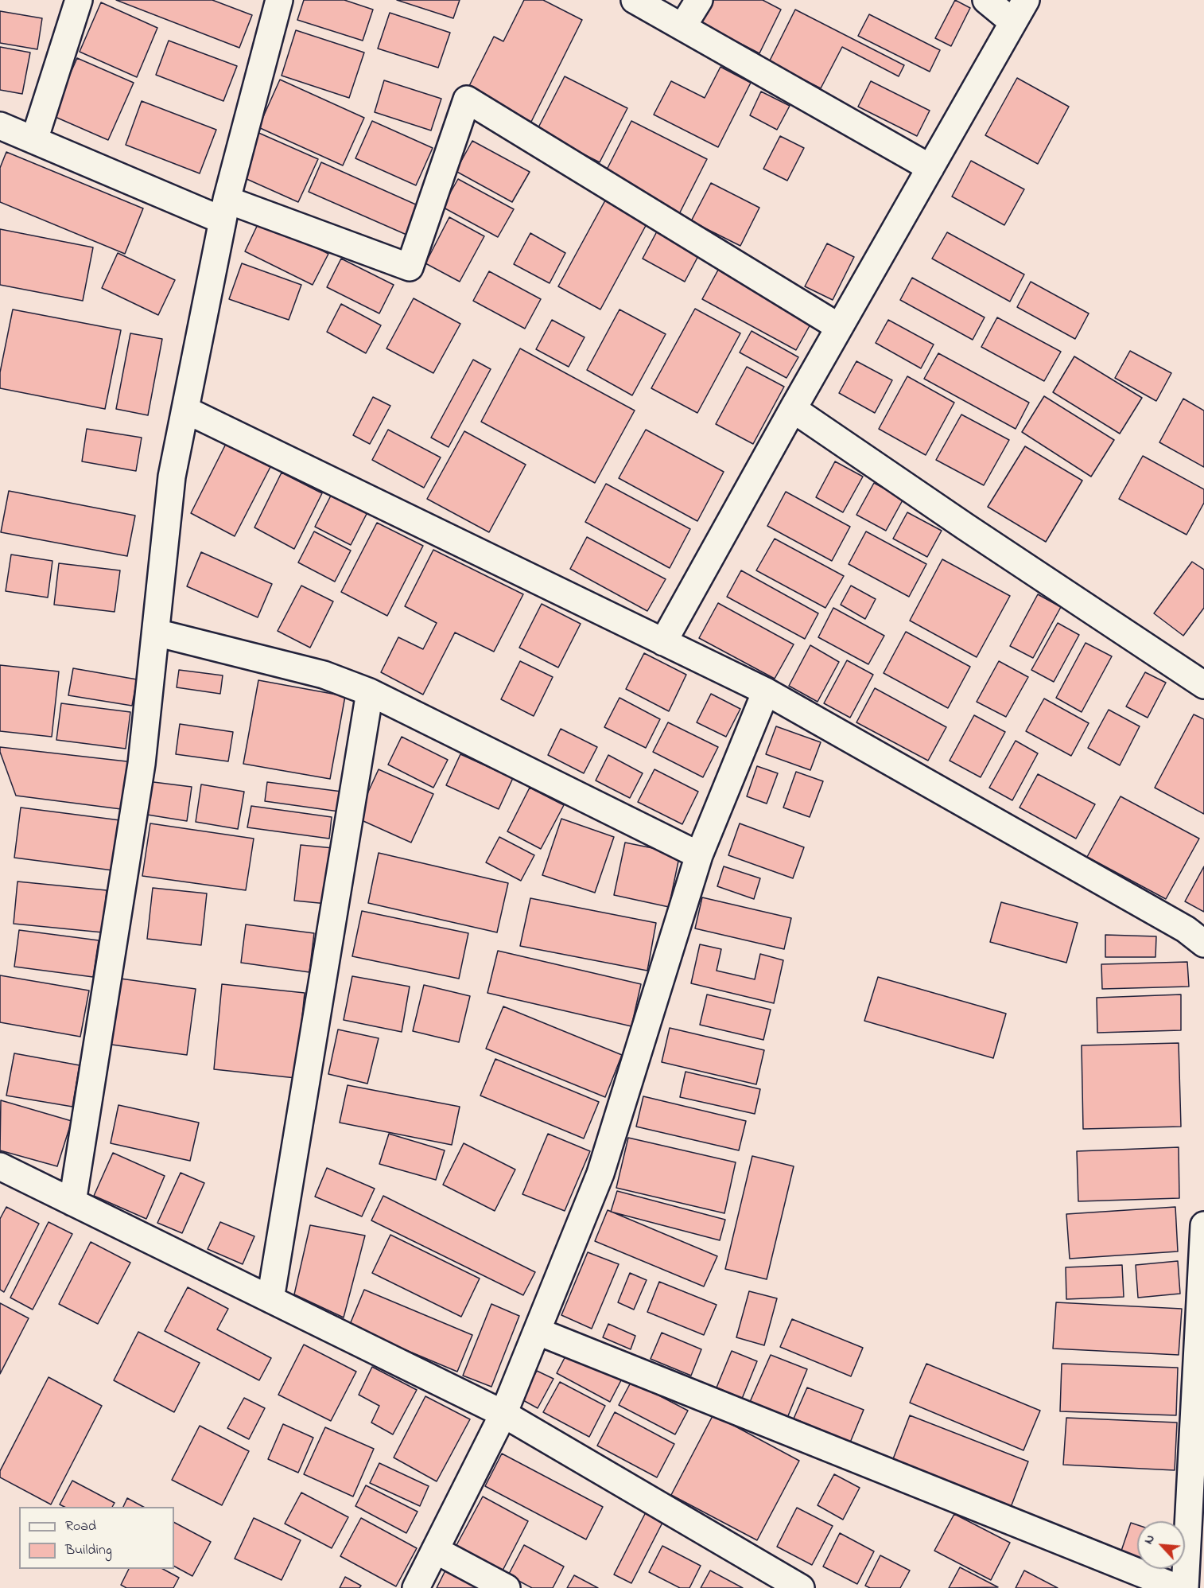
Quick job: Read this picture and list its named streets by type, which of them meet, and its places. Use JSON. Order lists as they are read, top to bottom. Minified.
{"legend":["Road","Building"],"north":"top left"}
